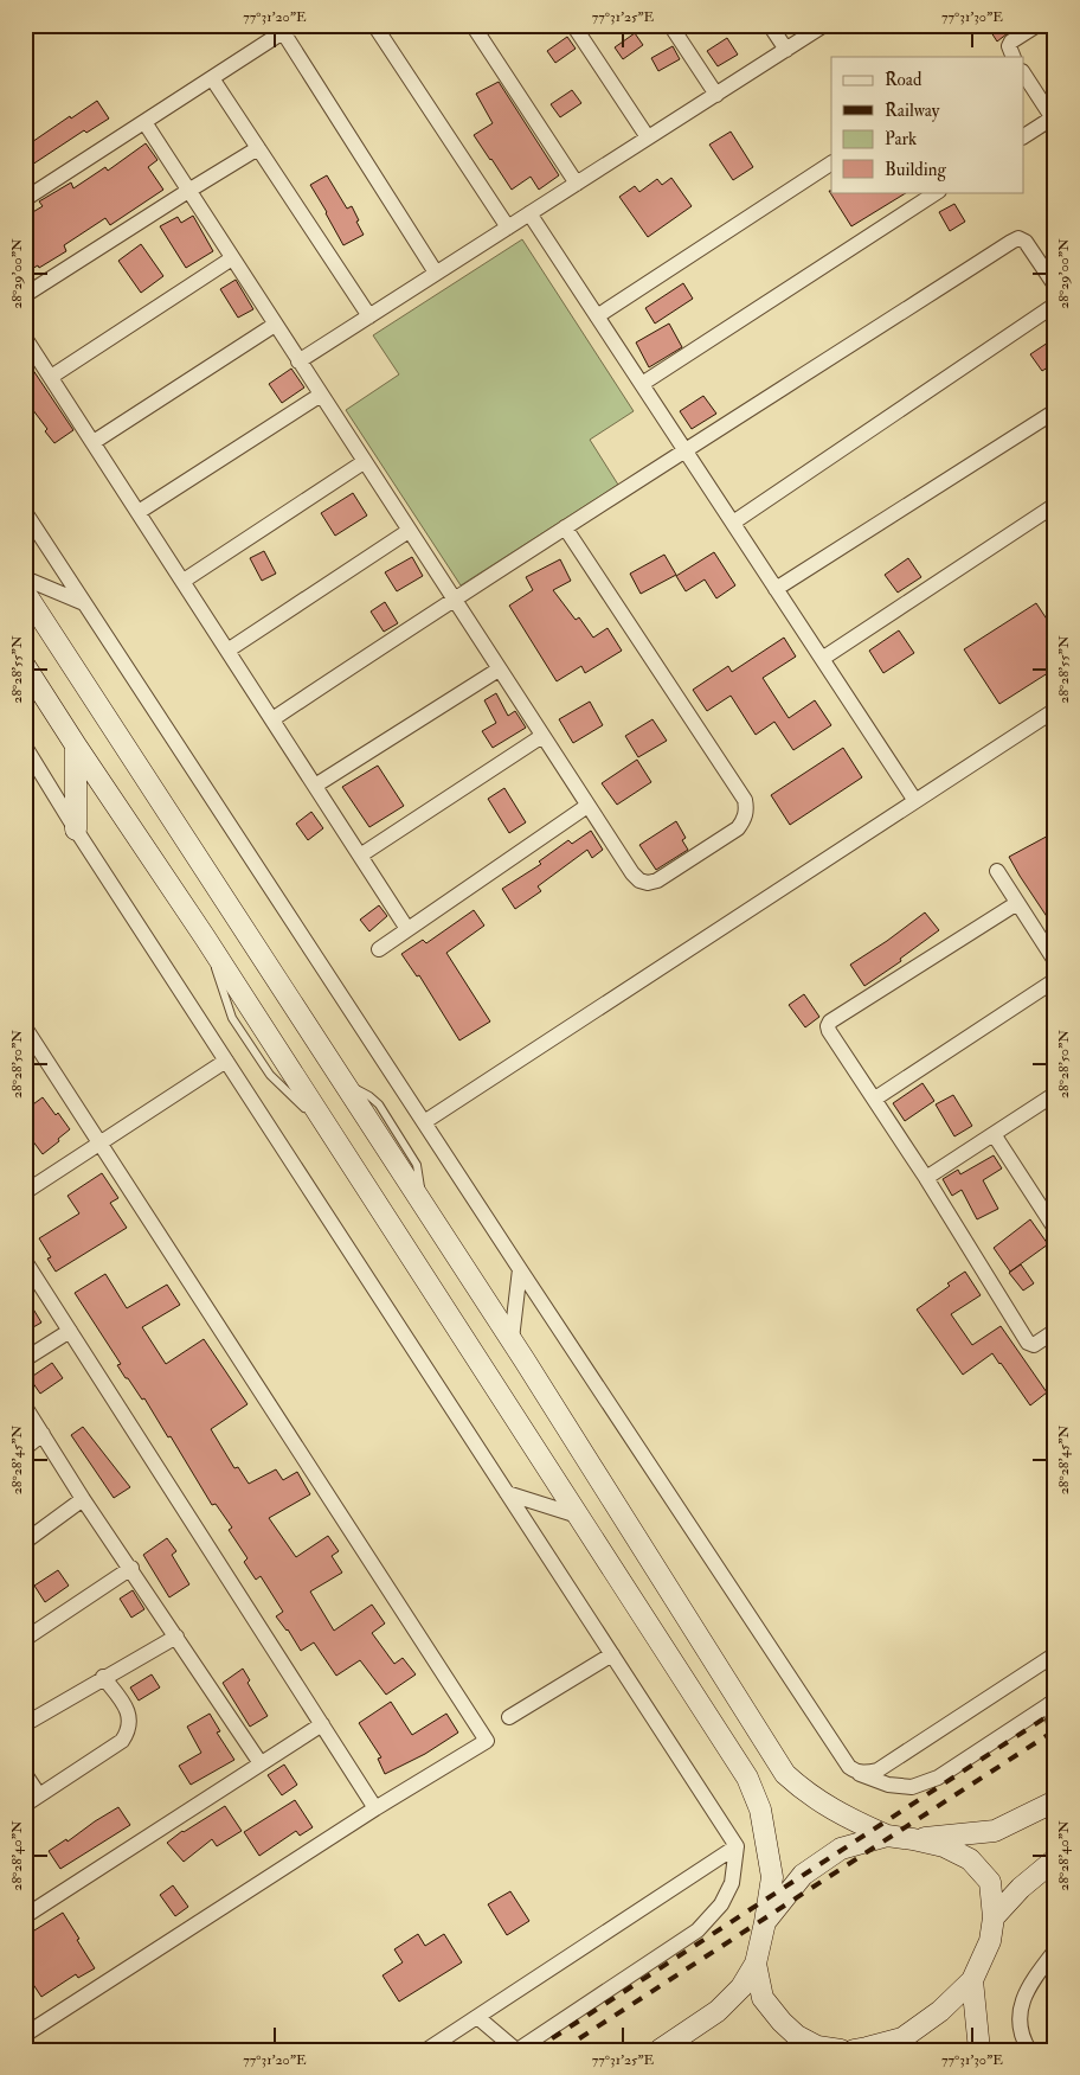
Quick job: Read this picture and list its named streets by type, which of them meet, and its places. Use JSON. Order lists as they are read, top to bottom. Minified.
{"legend":["Road","Railway","Park","Building"],"coordinates":["77°31'20\"E","77°31'25\"E","77°31'30\"E","28°29'00\"N","28°28'55\"N","28°28'50\"N","28°28'45\"N","28°28'40\"N"]}
